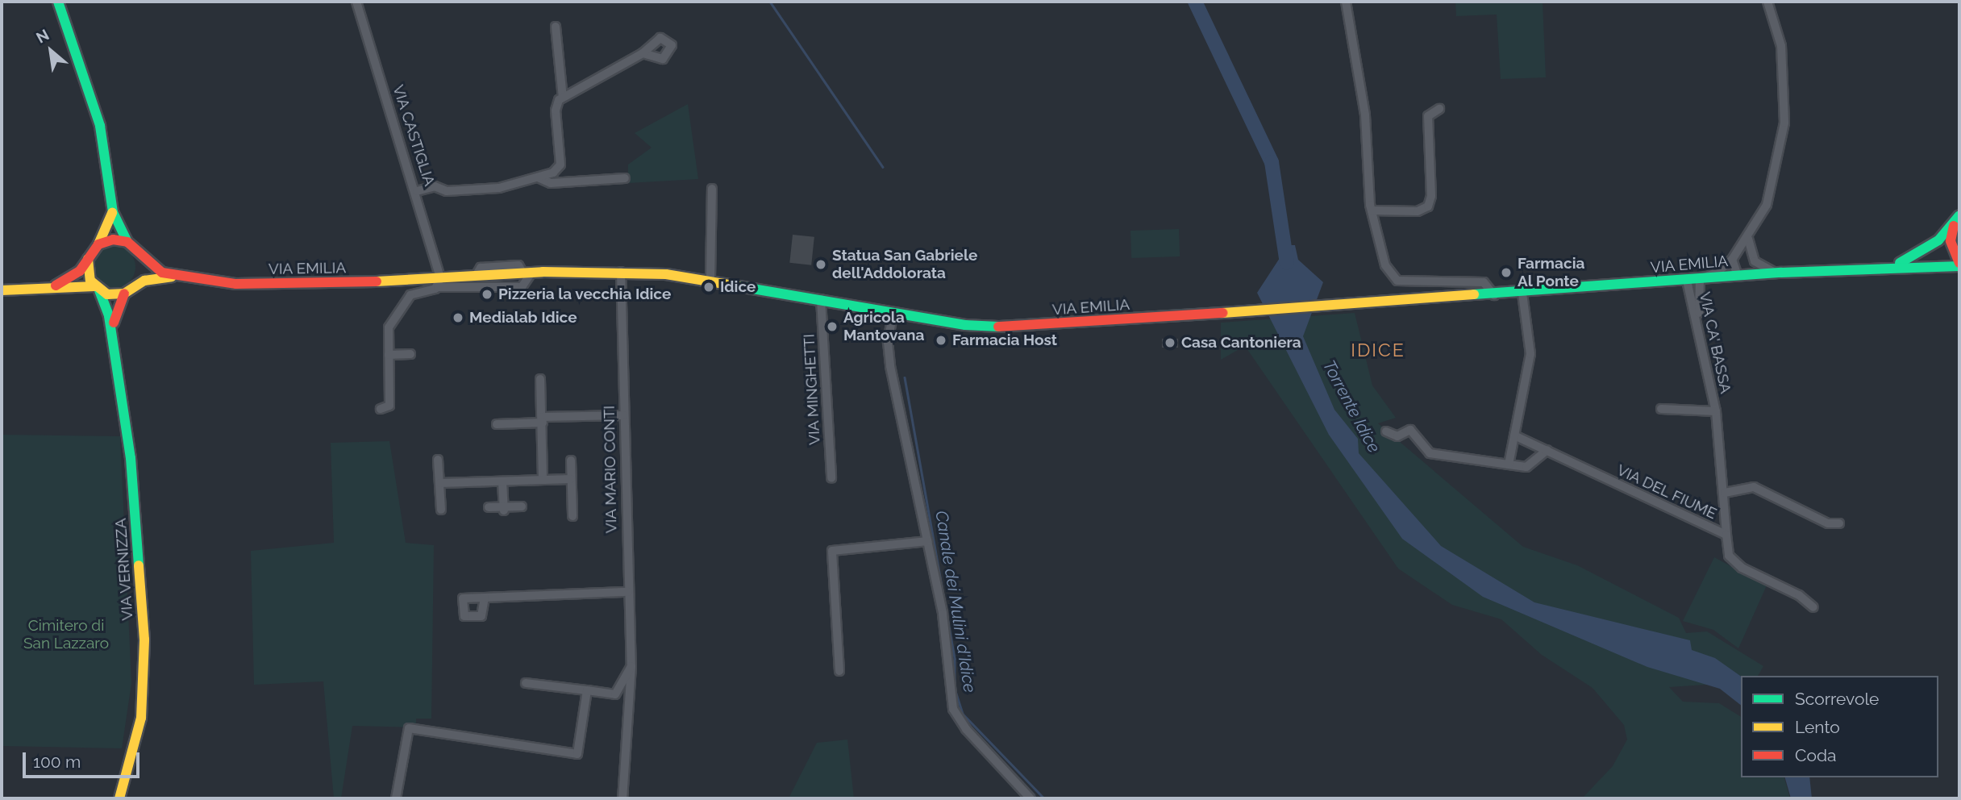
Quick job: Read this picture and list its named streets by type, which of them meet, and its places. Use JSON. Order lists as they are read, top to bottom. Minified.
{"streets":{"main road":["VIA EMILIA","VIA VERNIZZA"],"street":["VIA CASTIGLIA","VIA CA' BASSA","VIA MINGHETTI","VIA MARIO CONTI","VIA DEL FIUME"]},"crossings":[["VIA CASTIGLIA","VIA EMILIA"],["VIA EMILIA","VIA CA' BASSA"],["VIA EMILIA","VIA MINGHETTI"],["VIA EMILIA","VIA MARIO CONTI"],["VIA EMILIA","VIA VERNIZZA"],["VIA CA' BASSA","VIA DEL FIUME"]],"districts":["IDICE"],"water":["Torrente Idice","Canale dei Mulini d'Idice"],"parks":["Cimitero di San Lazzaro"],"places":["Statua San Gabriele dell'Addolorata","Farmacia Al Ponte","Idice","Pizzeria la vecchia Idice","Medialab Idice","Agricola Mantovana","Farmacia Host","Casa Cantoniera"],"legend":["Scorrevole","Lento","Coda"],"scale_bar":"100 m","north":"top left"}
